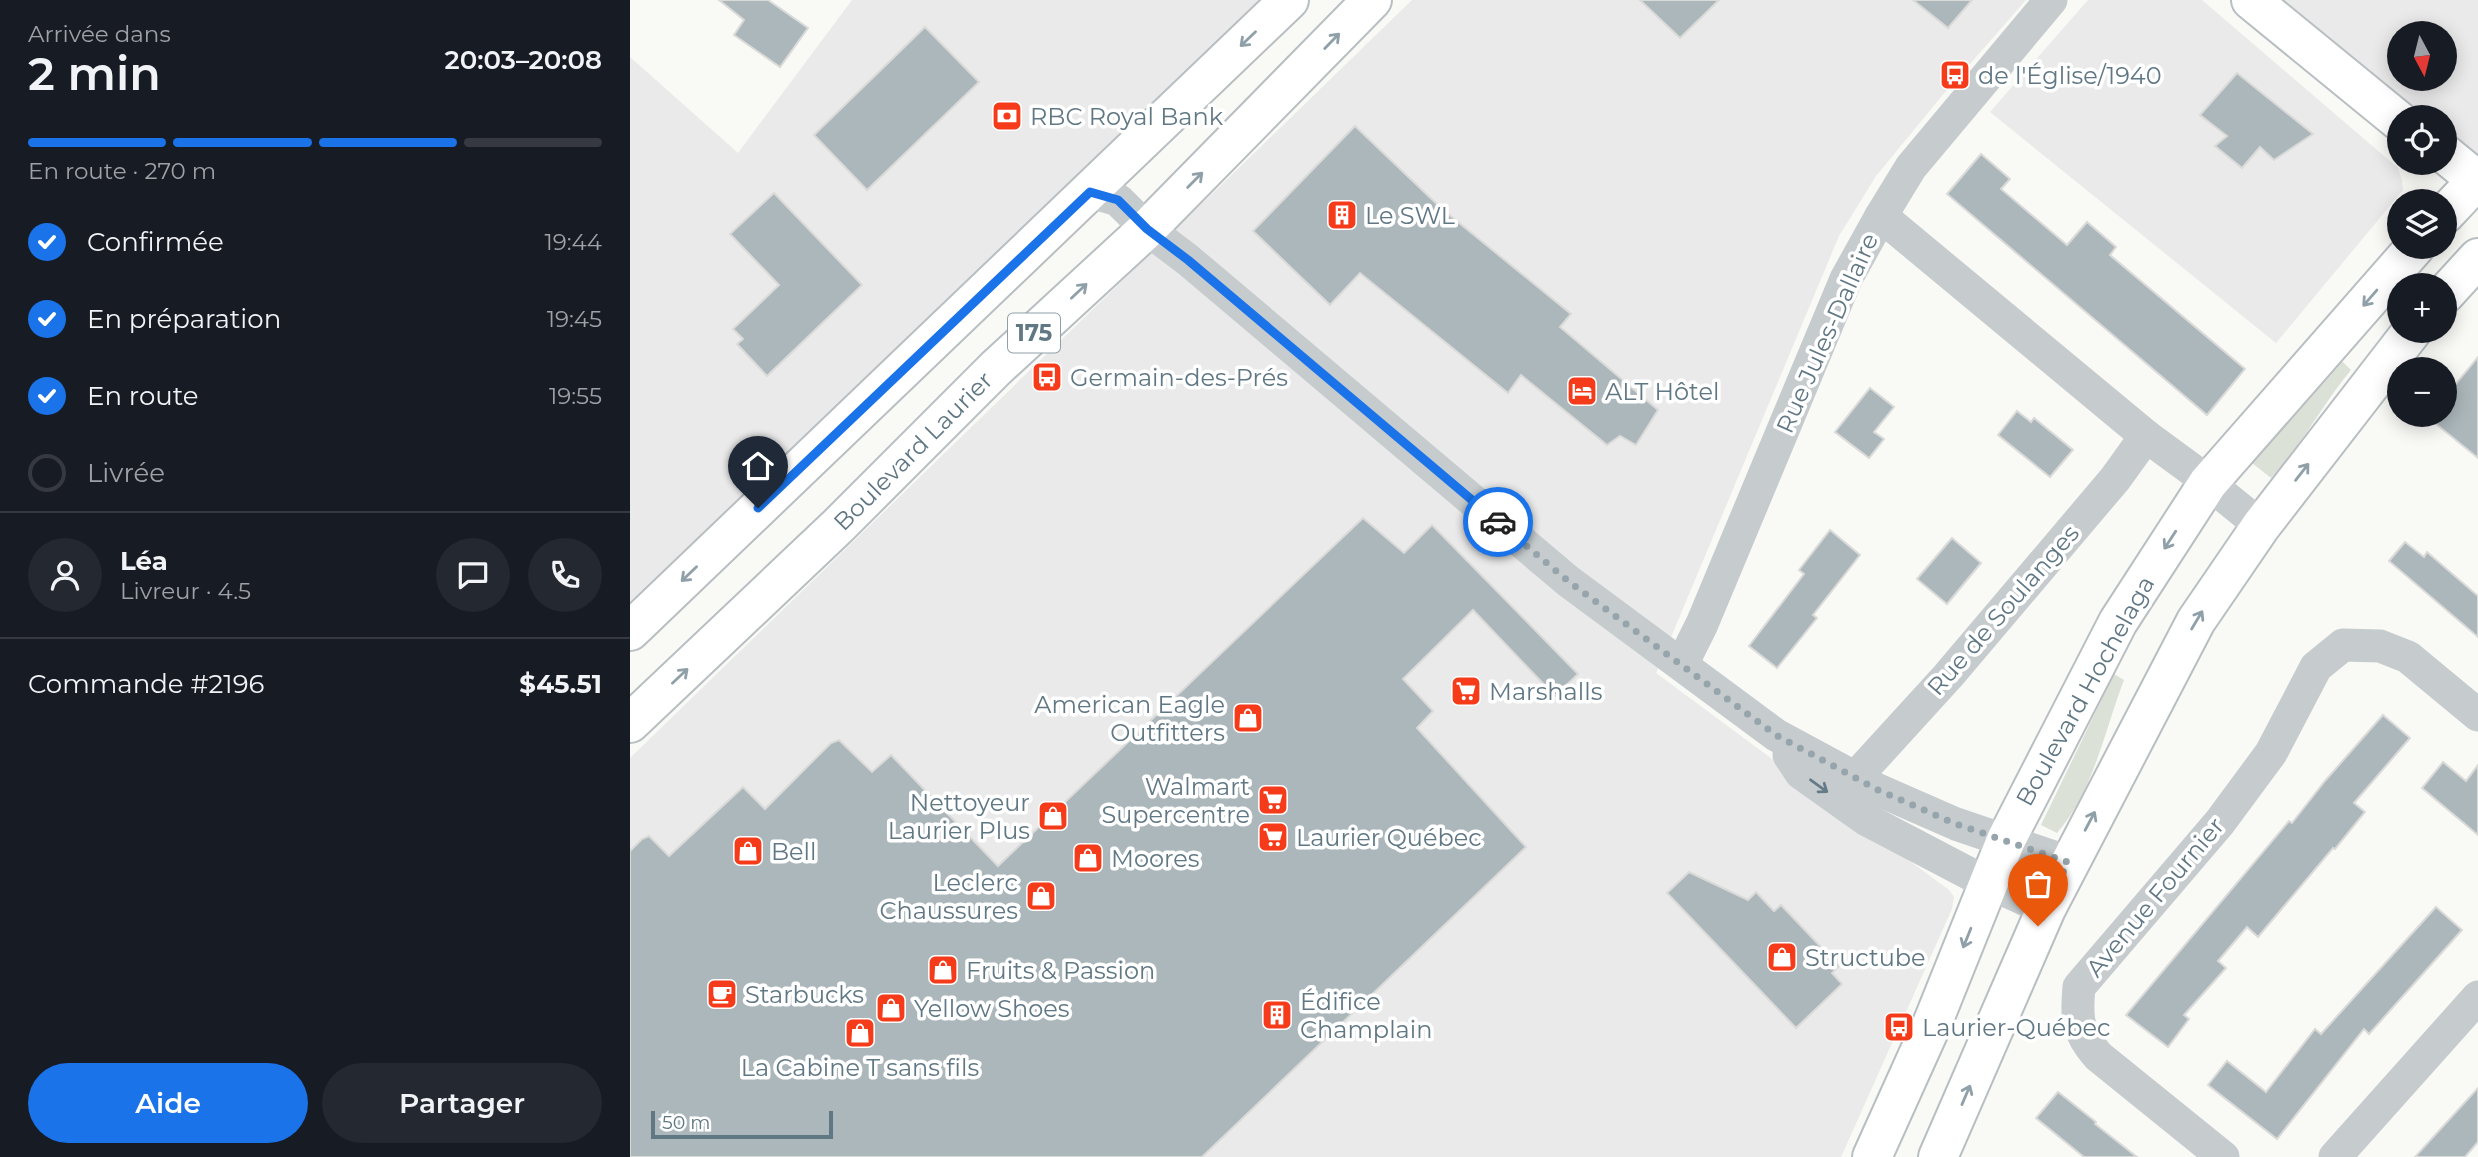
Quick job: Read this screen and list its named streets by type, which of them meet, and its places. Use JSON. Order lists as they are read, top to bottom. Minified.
{"streets":{"main road":["175","Boulevard Laurier","Boulevard Hochelaga"],"street":["Rue Jules-Dallaire","Rue de Soulanges","Avenue Fournier"]},"places":{"bus stop":["de l'Église/1940","Germain-des-Prés","Laurier-Québec"],"bank":["RBC Royal Bank"],"building":["Le SWL","Édifice Champlain"],"hotel":["ALT Hôtel"],"supermarket":["Marshalls","Walmart Supercentre","Laurier Québec"],"shop":["American Eagle Outfitters","Nettoyeur Laurier Plus","Bell","Moores","Leclerc Chaussures","Structube","Fruits & Passion","Yellow Shoes","La Cabine T sans fils"],"cafe":["Starbucks"]},"scale_bar":"50 m","north":"bottom","page":{"heading":["2 min","Arrivée dans","20:03–20:08"],"panel":["Léa","Livreur · 4.5","Commande #2196","$45.51"],"map_buttons":["+","−"],"bar":"En route · 270 m","list":[["Confirmée","19:44"],["En préparation","19:45"],["En route","19:55"],"Livrée"],"buttons":["Aide","Partager"],"scale":"50 m"}}
